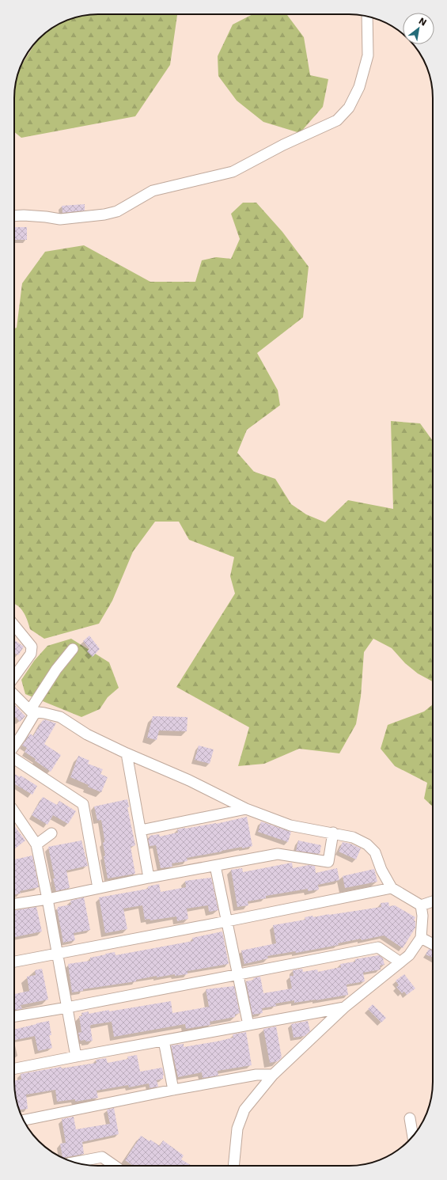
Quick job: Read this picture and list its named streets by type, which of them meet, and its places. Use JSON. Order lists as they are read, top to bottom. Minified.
{"north":"top right"}
